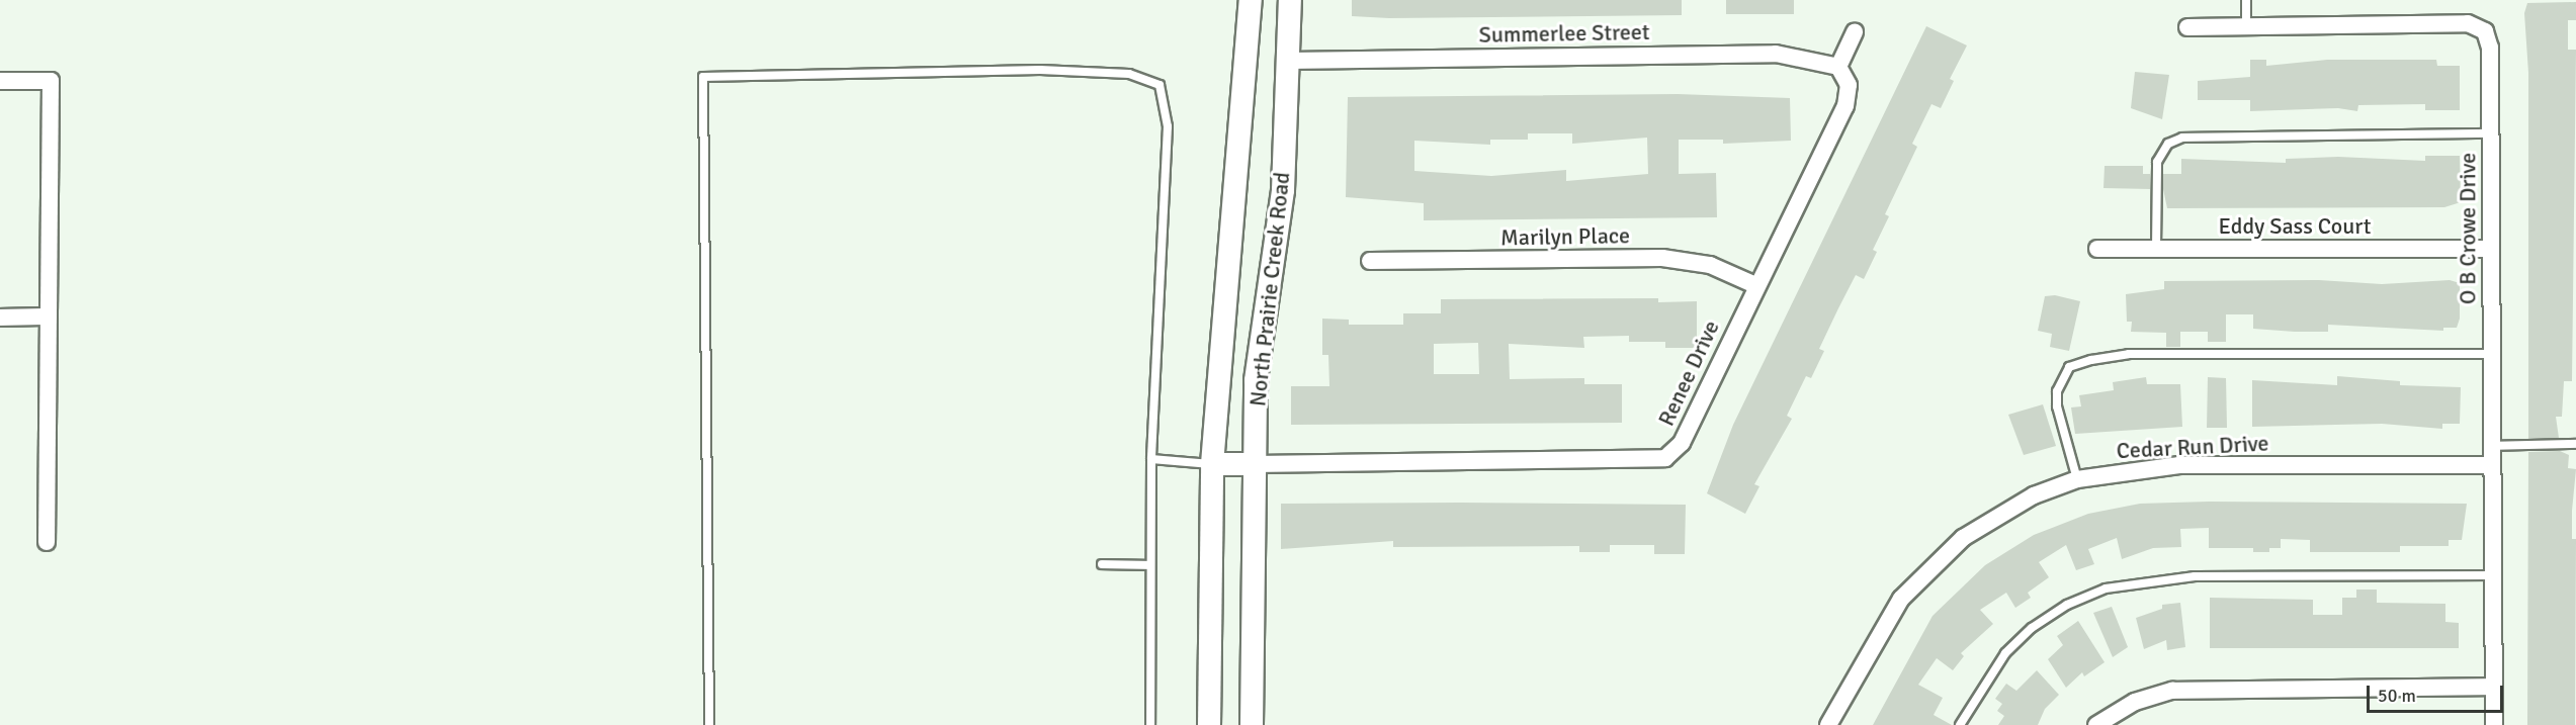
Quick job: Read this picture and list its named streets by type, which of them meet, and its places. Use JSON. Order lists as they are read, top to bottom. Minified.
{"streets":{"main road":["North Prairie Creek Road"],"street":["Summerlee Street","Eddy Sass Court","O B Crowe Drive","Marilyn Place","Renee Drive","Cedar Run Drive"]},"crossings":[["Summerlee Street","North Prairie Creek Road"],["Summerlee Street","Renee Drive"],["Eddy Sass Court","O B Crowe Drive"],["O B Crowe Drive","Cedar Run Drive"],["Marilyn Place","Renee Drive"],["North Prairie Creek Road","Renee Drive"]],"scale_bar":"50 m"}
